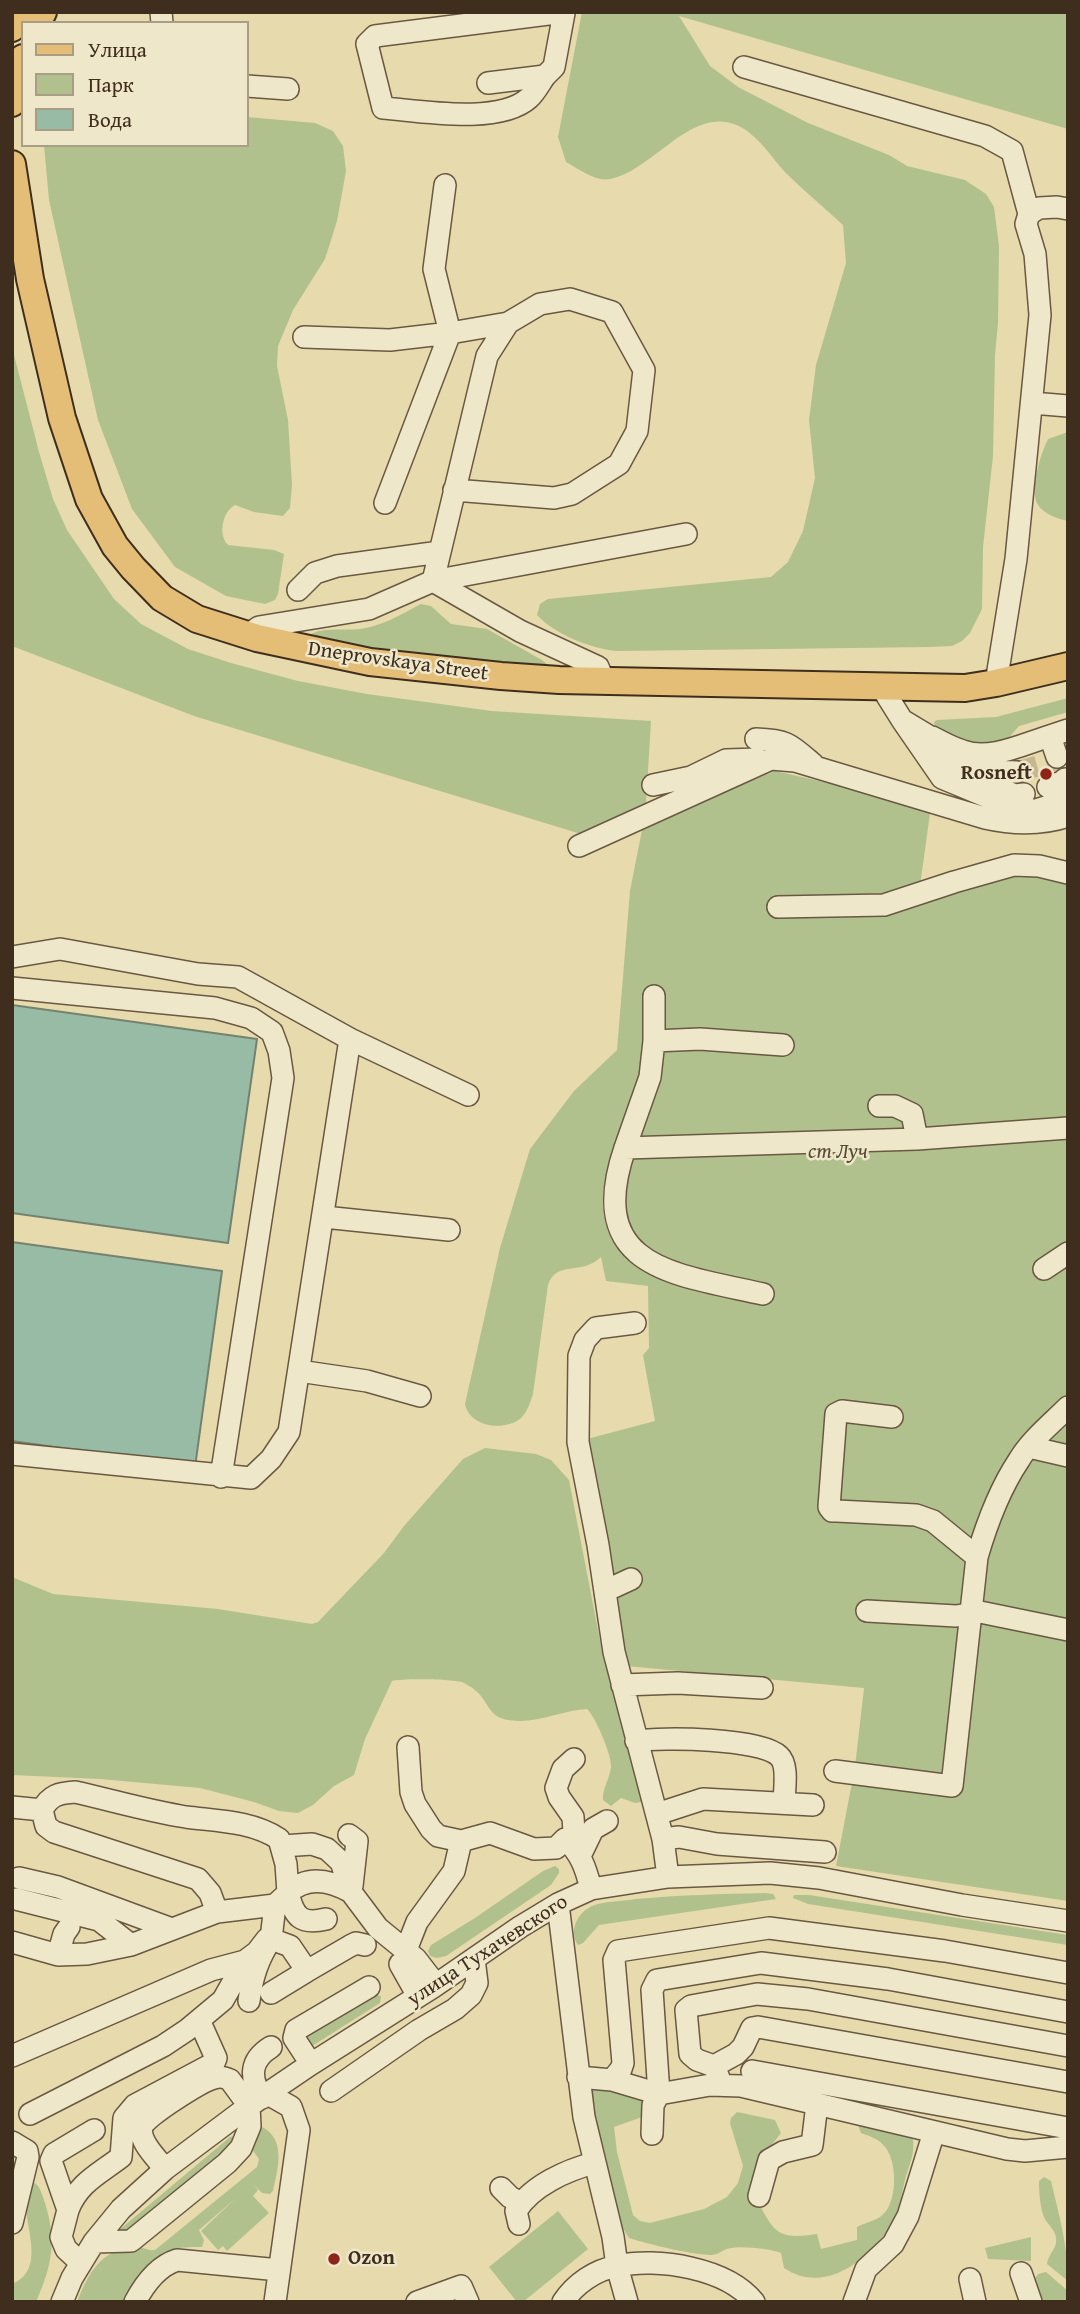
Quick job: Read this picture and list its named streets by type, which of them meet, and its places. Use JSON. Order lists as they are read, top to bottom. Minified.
{"streets":{"main road":["Dneprovskaya Street"],"street":["улица Тухачевского"]},"parks":["ст Луч"],"places":["Rosneft","Ozon"],"legend":["Улица","Парк","Вода"]}
